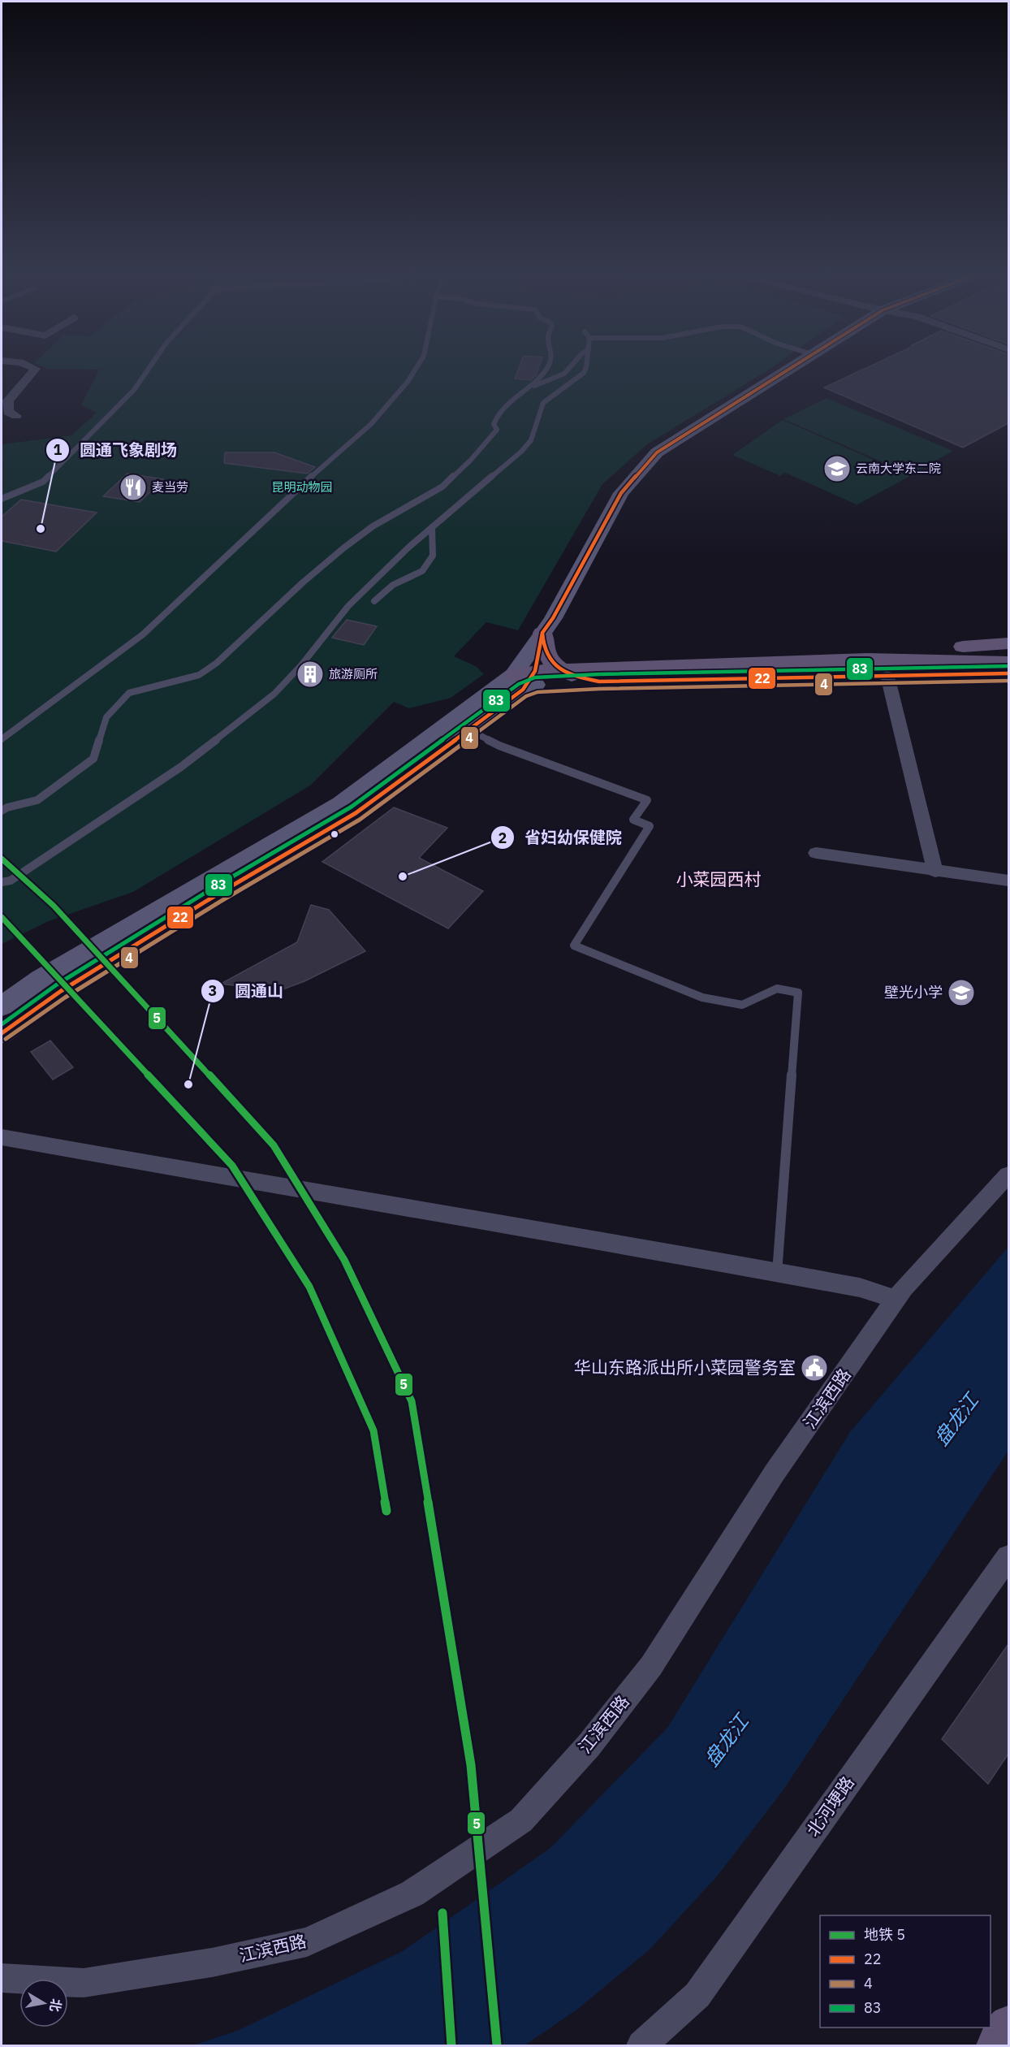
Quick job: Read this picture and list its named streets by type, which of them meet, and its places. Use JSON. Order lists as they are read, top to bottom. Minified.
{"streets":{"street":["江滨西路","北河埂路"]},"districts":["小菜园西村"],"water":["盘龙江"],"parks":["昆明动物园"],"places":{"school or university":["云南大学东二院","壁光小学"],"restaurant":["麦当劳"],"other":["圆通飞象剧场","省妇幼保健院","圆通山"],"building":["旅游厕所"],"public building":["华山东路派出所小菜园警务室"]},"lines":["transit line 22","transit line 83","transit line 4","metro line 5"],"legend":["地铁 5","22","4","83"],"north":"right"}
